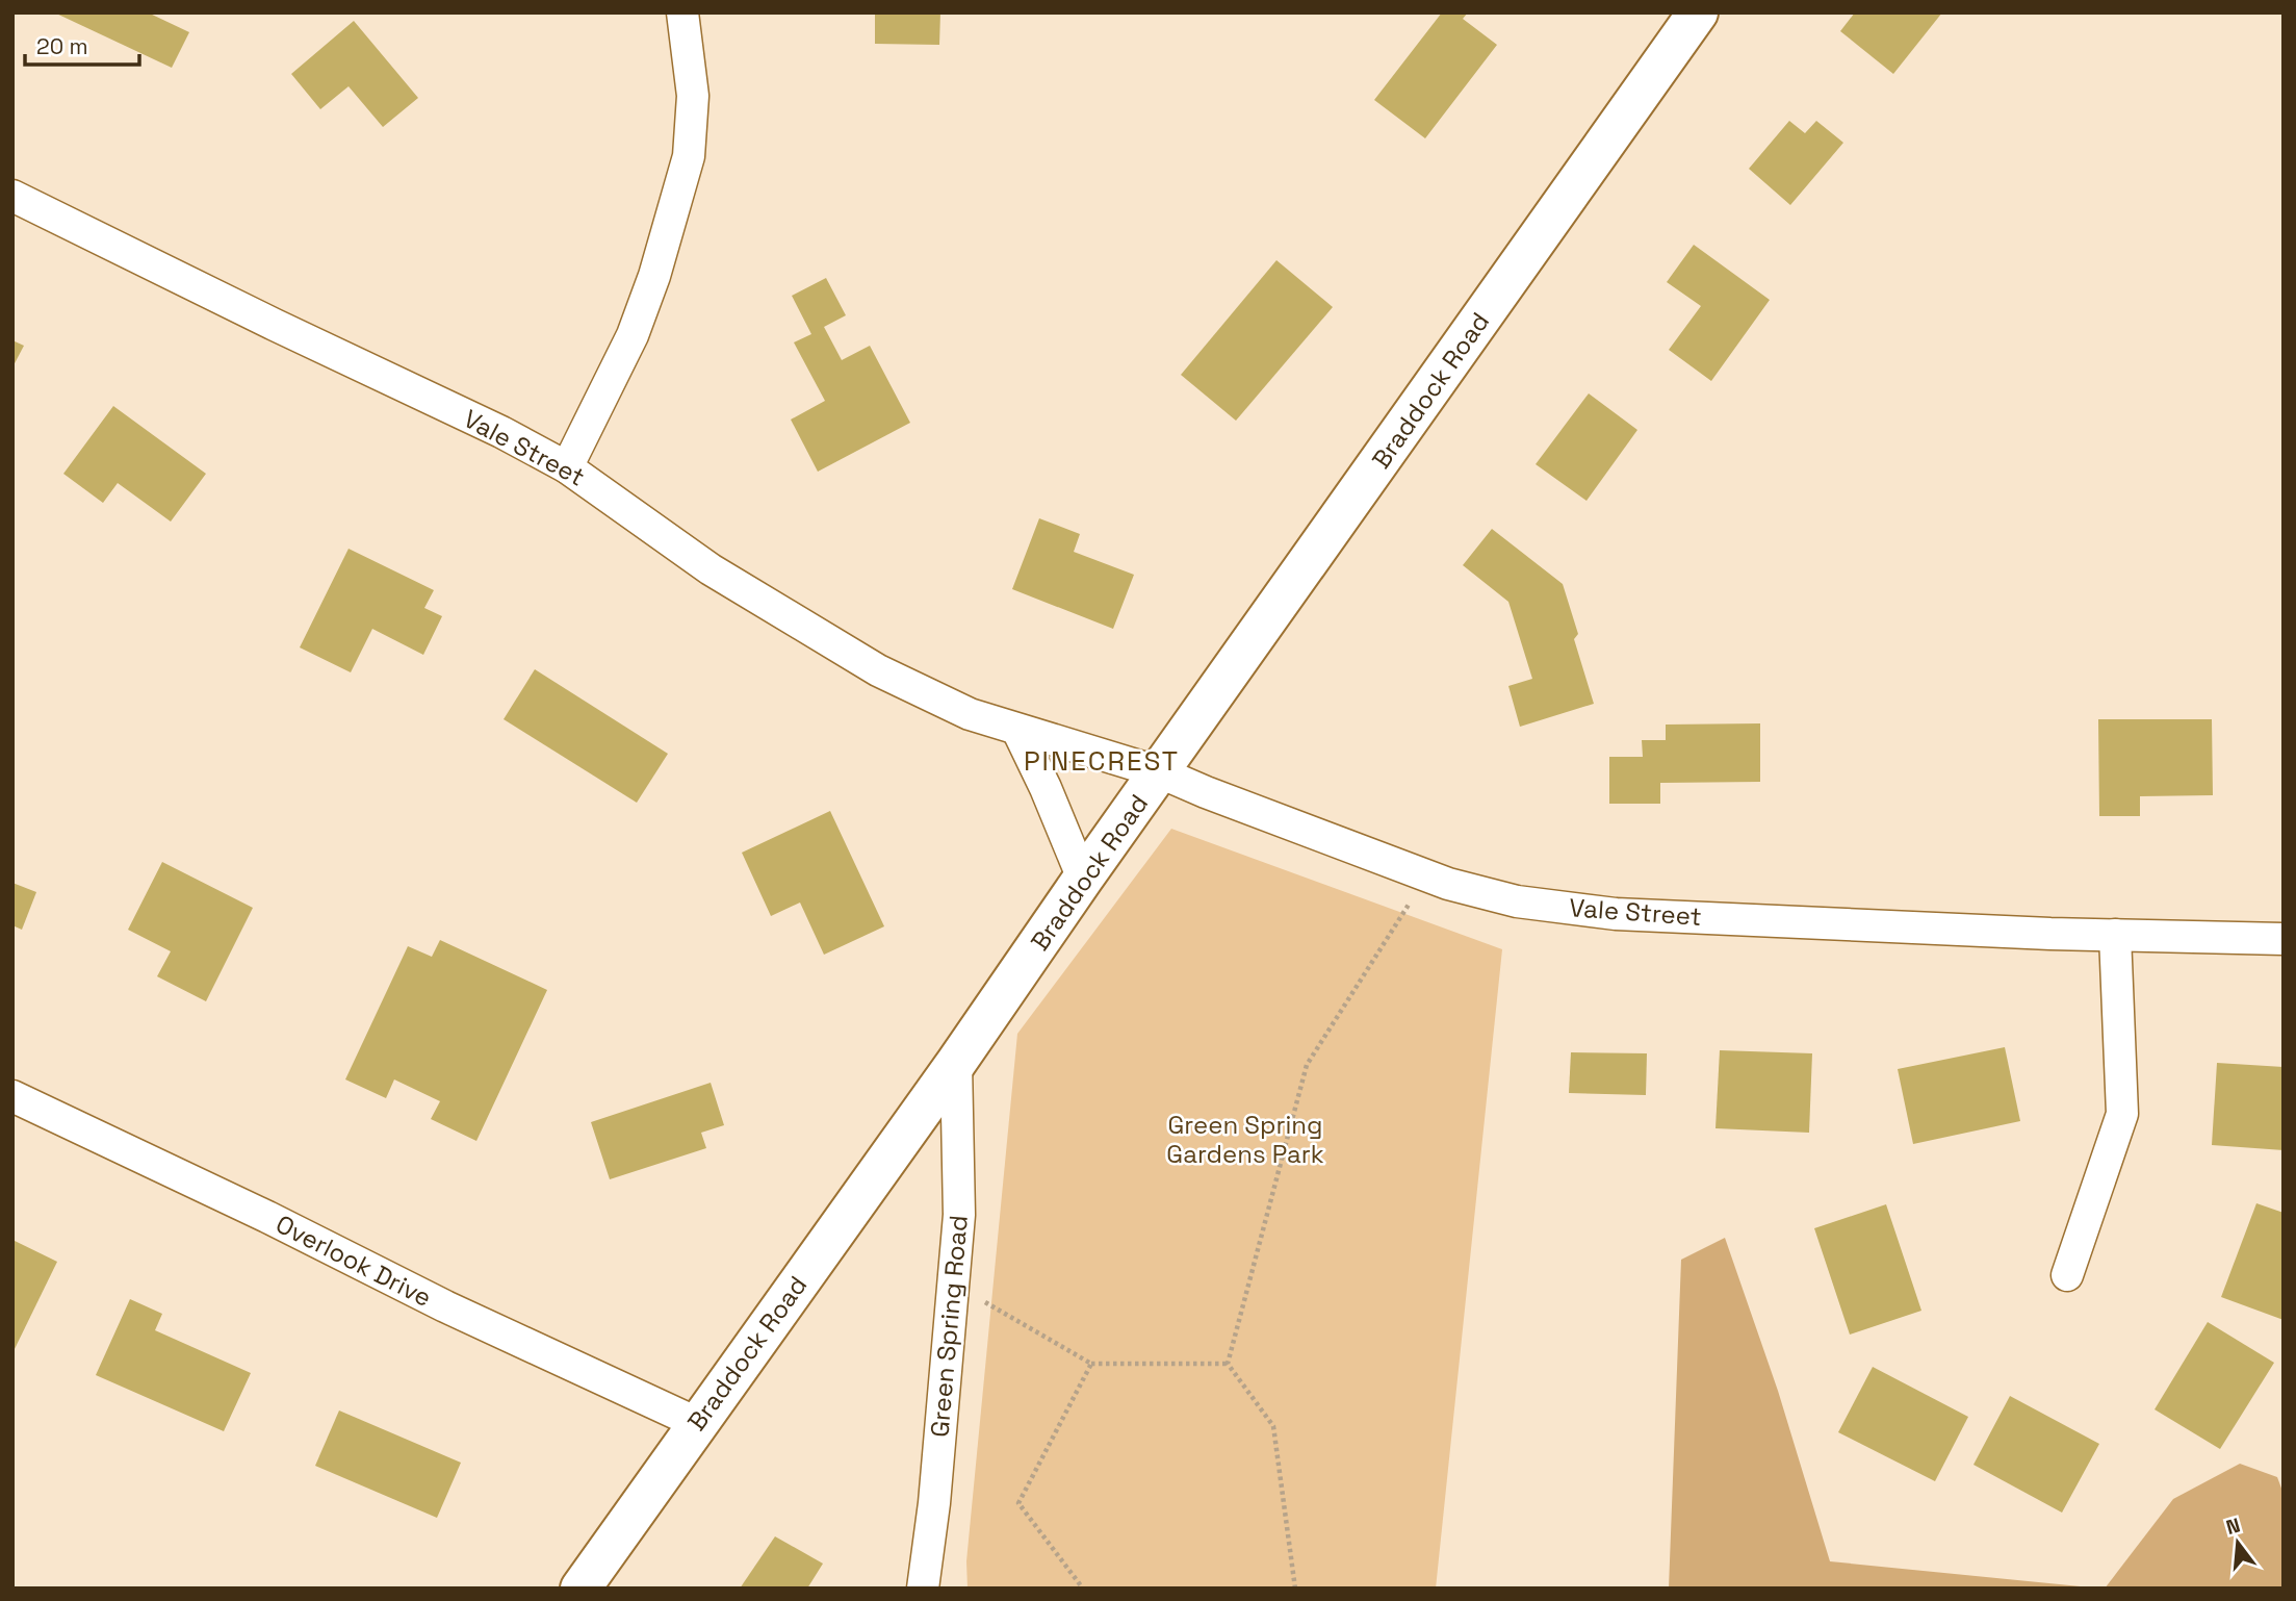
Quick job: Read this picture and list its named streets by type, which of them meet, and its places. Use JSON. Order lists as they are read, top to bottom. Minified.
{"streets":{"main road":["Braddock Road"],"street":["Vale Street","Overlook Drive","Green Spring Road"]},"crossings":[["Braddock Road","Vale Street"],["Braddock Road","Overlook Drive"],["Braddock Road","Green Spring Road"]],"districts":["PINECREST"],"parks":["Green Spring Gardens Park"],"scale_bar":"20 m","north":"top"}
